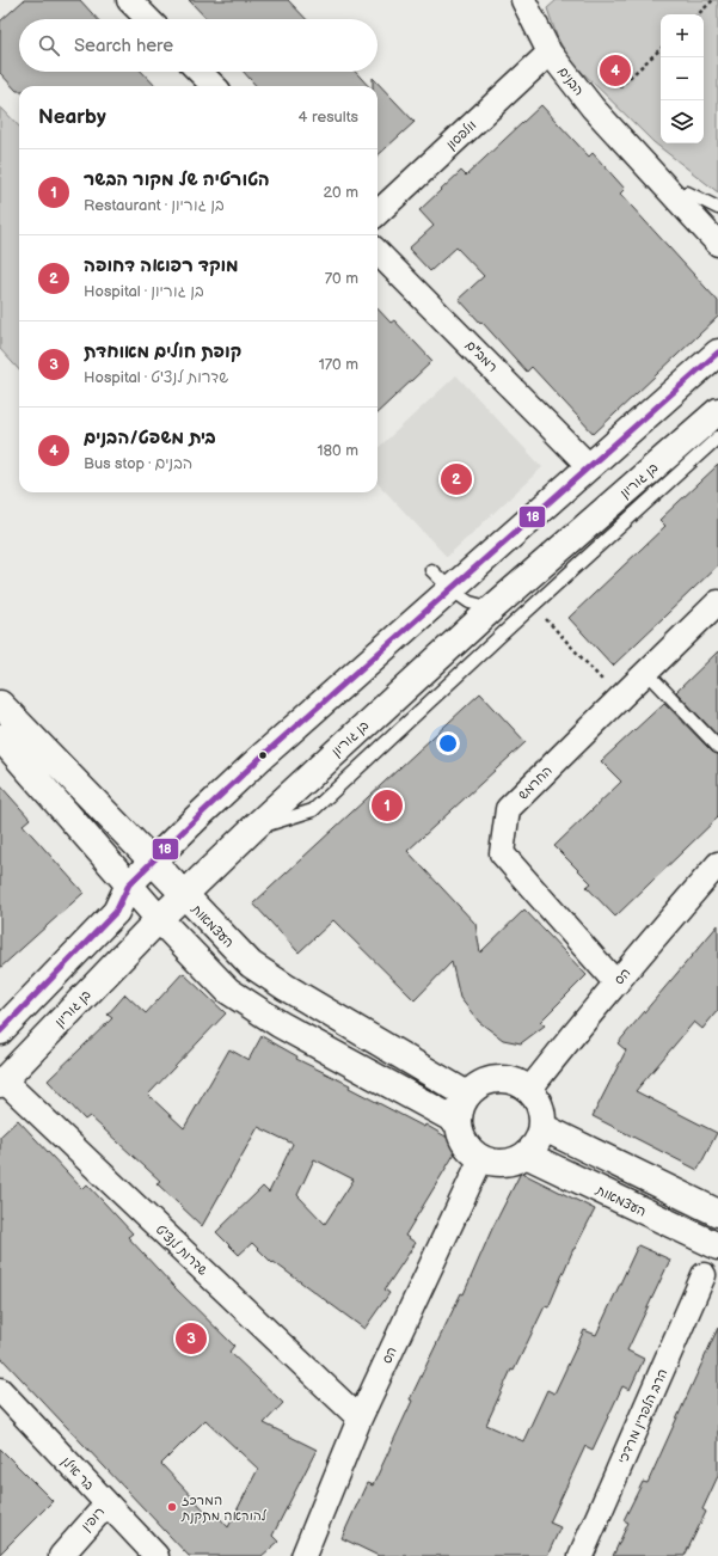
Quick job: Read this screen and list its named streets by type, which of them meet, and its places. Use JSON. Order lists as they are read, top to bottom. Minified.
{"streets":{"street":["הבנים","וולפסון","רמב\"ם","בן גוריון","החרמש","העצמאות","הס","שדרות לנצ'ט","הרב הלפרין מרדכי","בר אילן","רופין"]},"crossings":[["הבנים","וולפסון"],["בן גוריון","העצמאות"],["בן גוריון","שדרות לנצ'ט"],["החרמש","הס"],["העצמאות","הס"],["הס","שדרות לנצ'ט"],["בר אילן","רופין"]],"places":["המרכז להוראה מתקנת"],"lines":["transit line 18"],"page":{"map_buttons":["+","−"],"search":"Search here","pins":["4","2","1","3"],"heading":["Nearby","4 results"],"list":[{"mark":"1","name":"הטורטיה של מקור הבשר","note":"Restaurant · בן גוריון","value":"20 m"},{"mark":"2","name":"מוקד רפואה דחופה","note":"Hospital · בן גוריון","value":"70 m"},{"mark":"3","name":"קופת חולים מאוחדת","note":"Hospital · שדרות לנצ'ט","value":"170 m"},{"mark":"4","name":"בית משפט/הבנים","note":"Bus stop · הבנים","value":"180 m"}]}}
